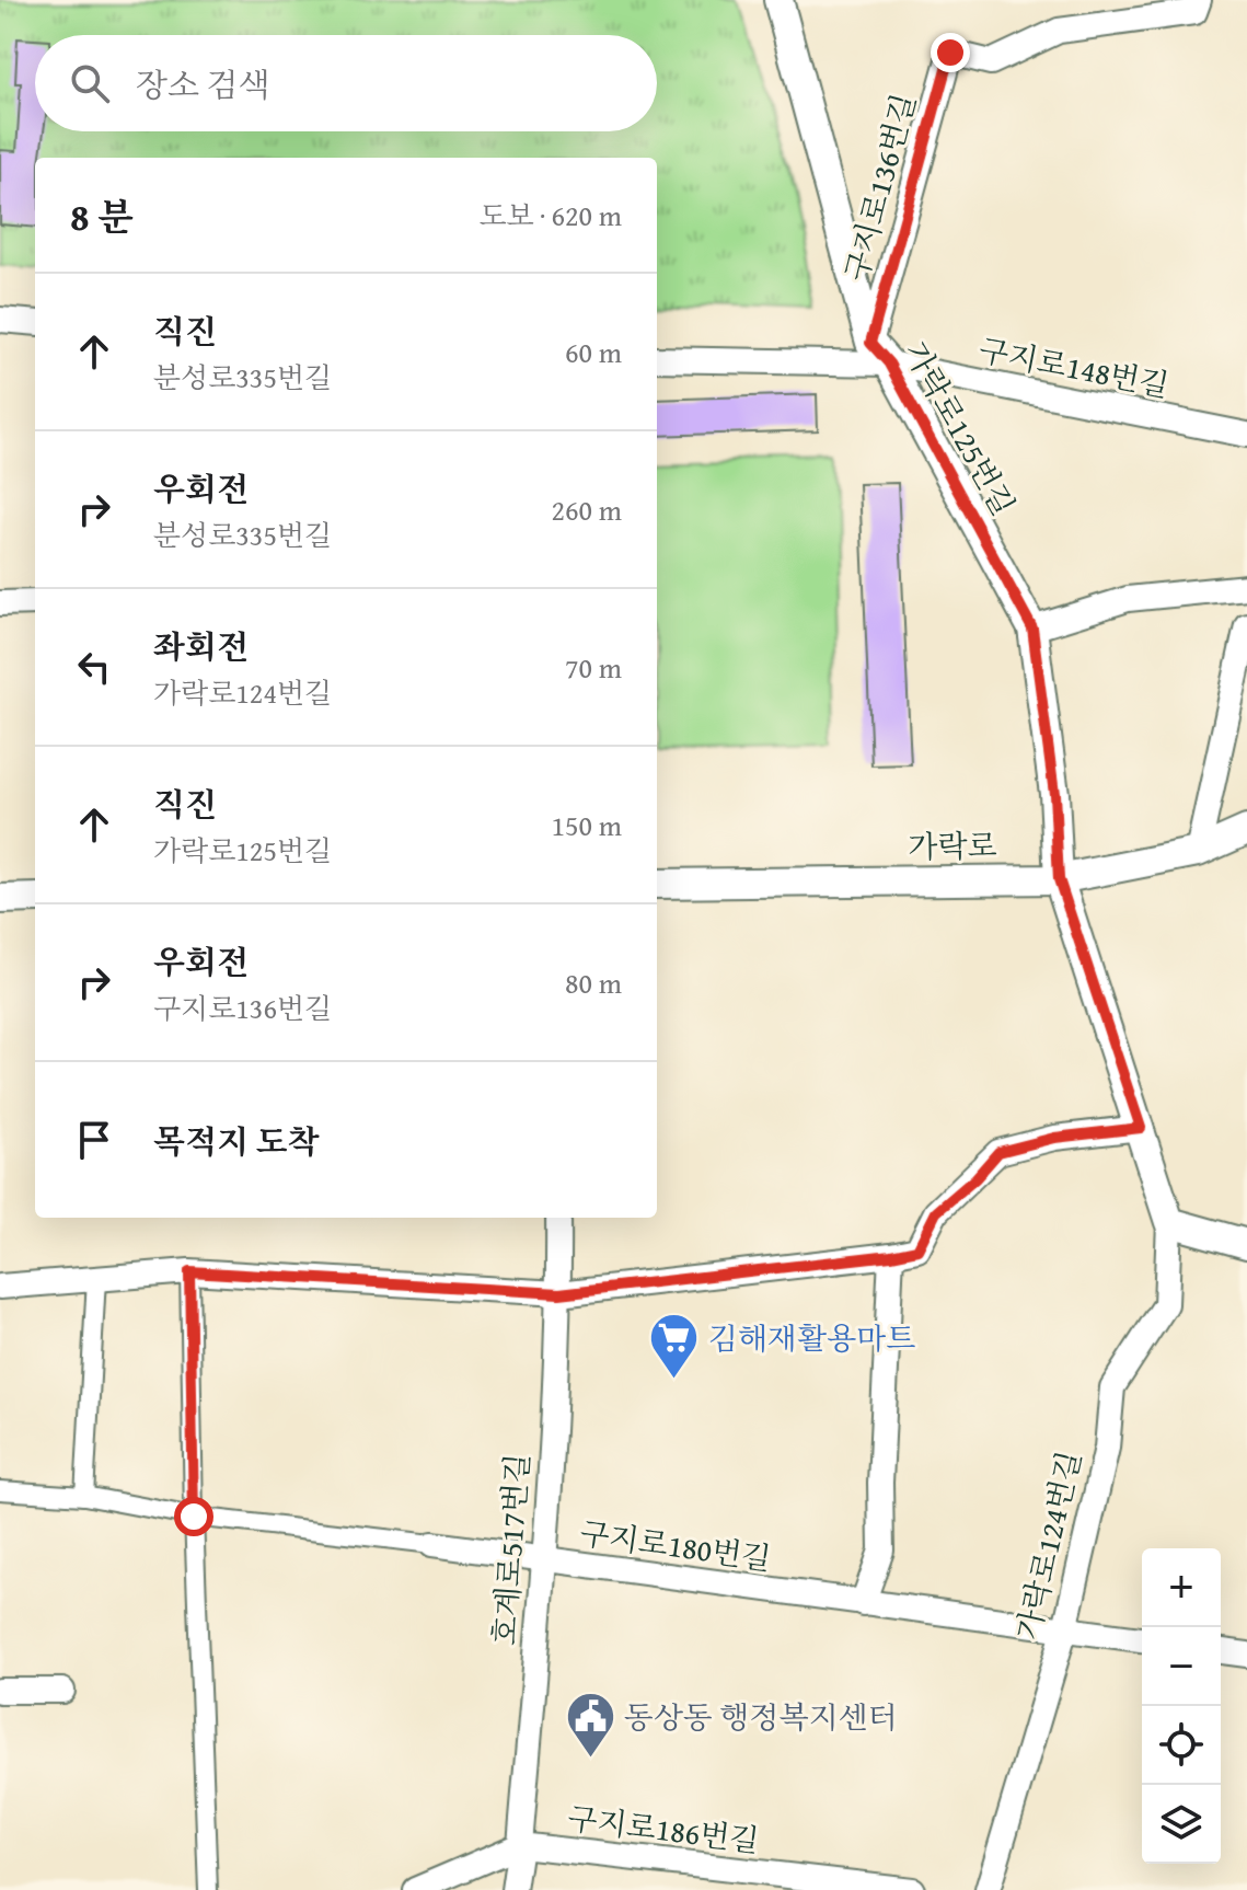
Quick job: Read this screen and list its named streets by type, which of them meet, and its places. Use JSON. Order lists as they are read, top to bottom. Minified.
{"streets":{"street":["구지로136번길","구지로148번길","가락로125번길","가락로","구지로180번길","가락로124번길","호계로517번길","구지로186번길"]},"crossings":[["구지로136번길","구지로148번길"],["구지로136번길","가락로125번길"],["구지로148번길","가락로125번길"],["가락로125번길","가락로"],["가락로125번길","가락로124번길"],["가락로","가락로124번길"],["구지로180번길","가락로124번길"],["구지로180번길","호계로517번길"],["호계로517번길","구지로186번길"]],"places":{"supermarket":["김해재활용마트"],"public building":["동상동 행정복지센터"]},"page":{"search":"장소 검색","heading":["8 분","도보 · 620 m"],"list":[["직진","분성로335번길","60 m"],["우회전","분성로335번길","260 m"],["좌회전","가락로124번길","70 m"],["직진","가락로125번길","150 m"],["우회전","구지로136번길","80 m"],"목적지 도착"],"map_buttons":["+","−"]}}
